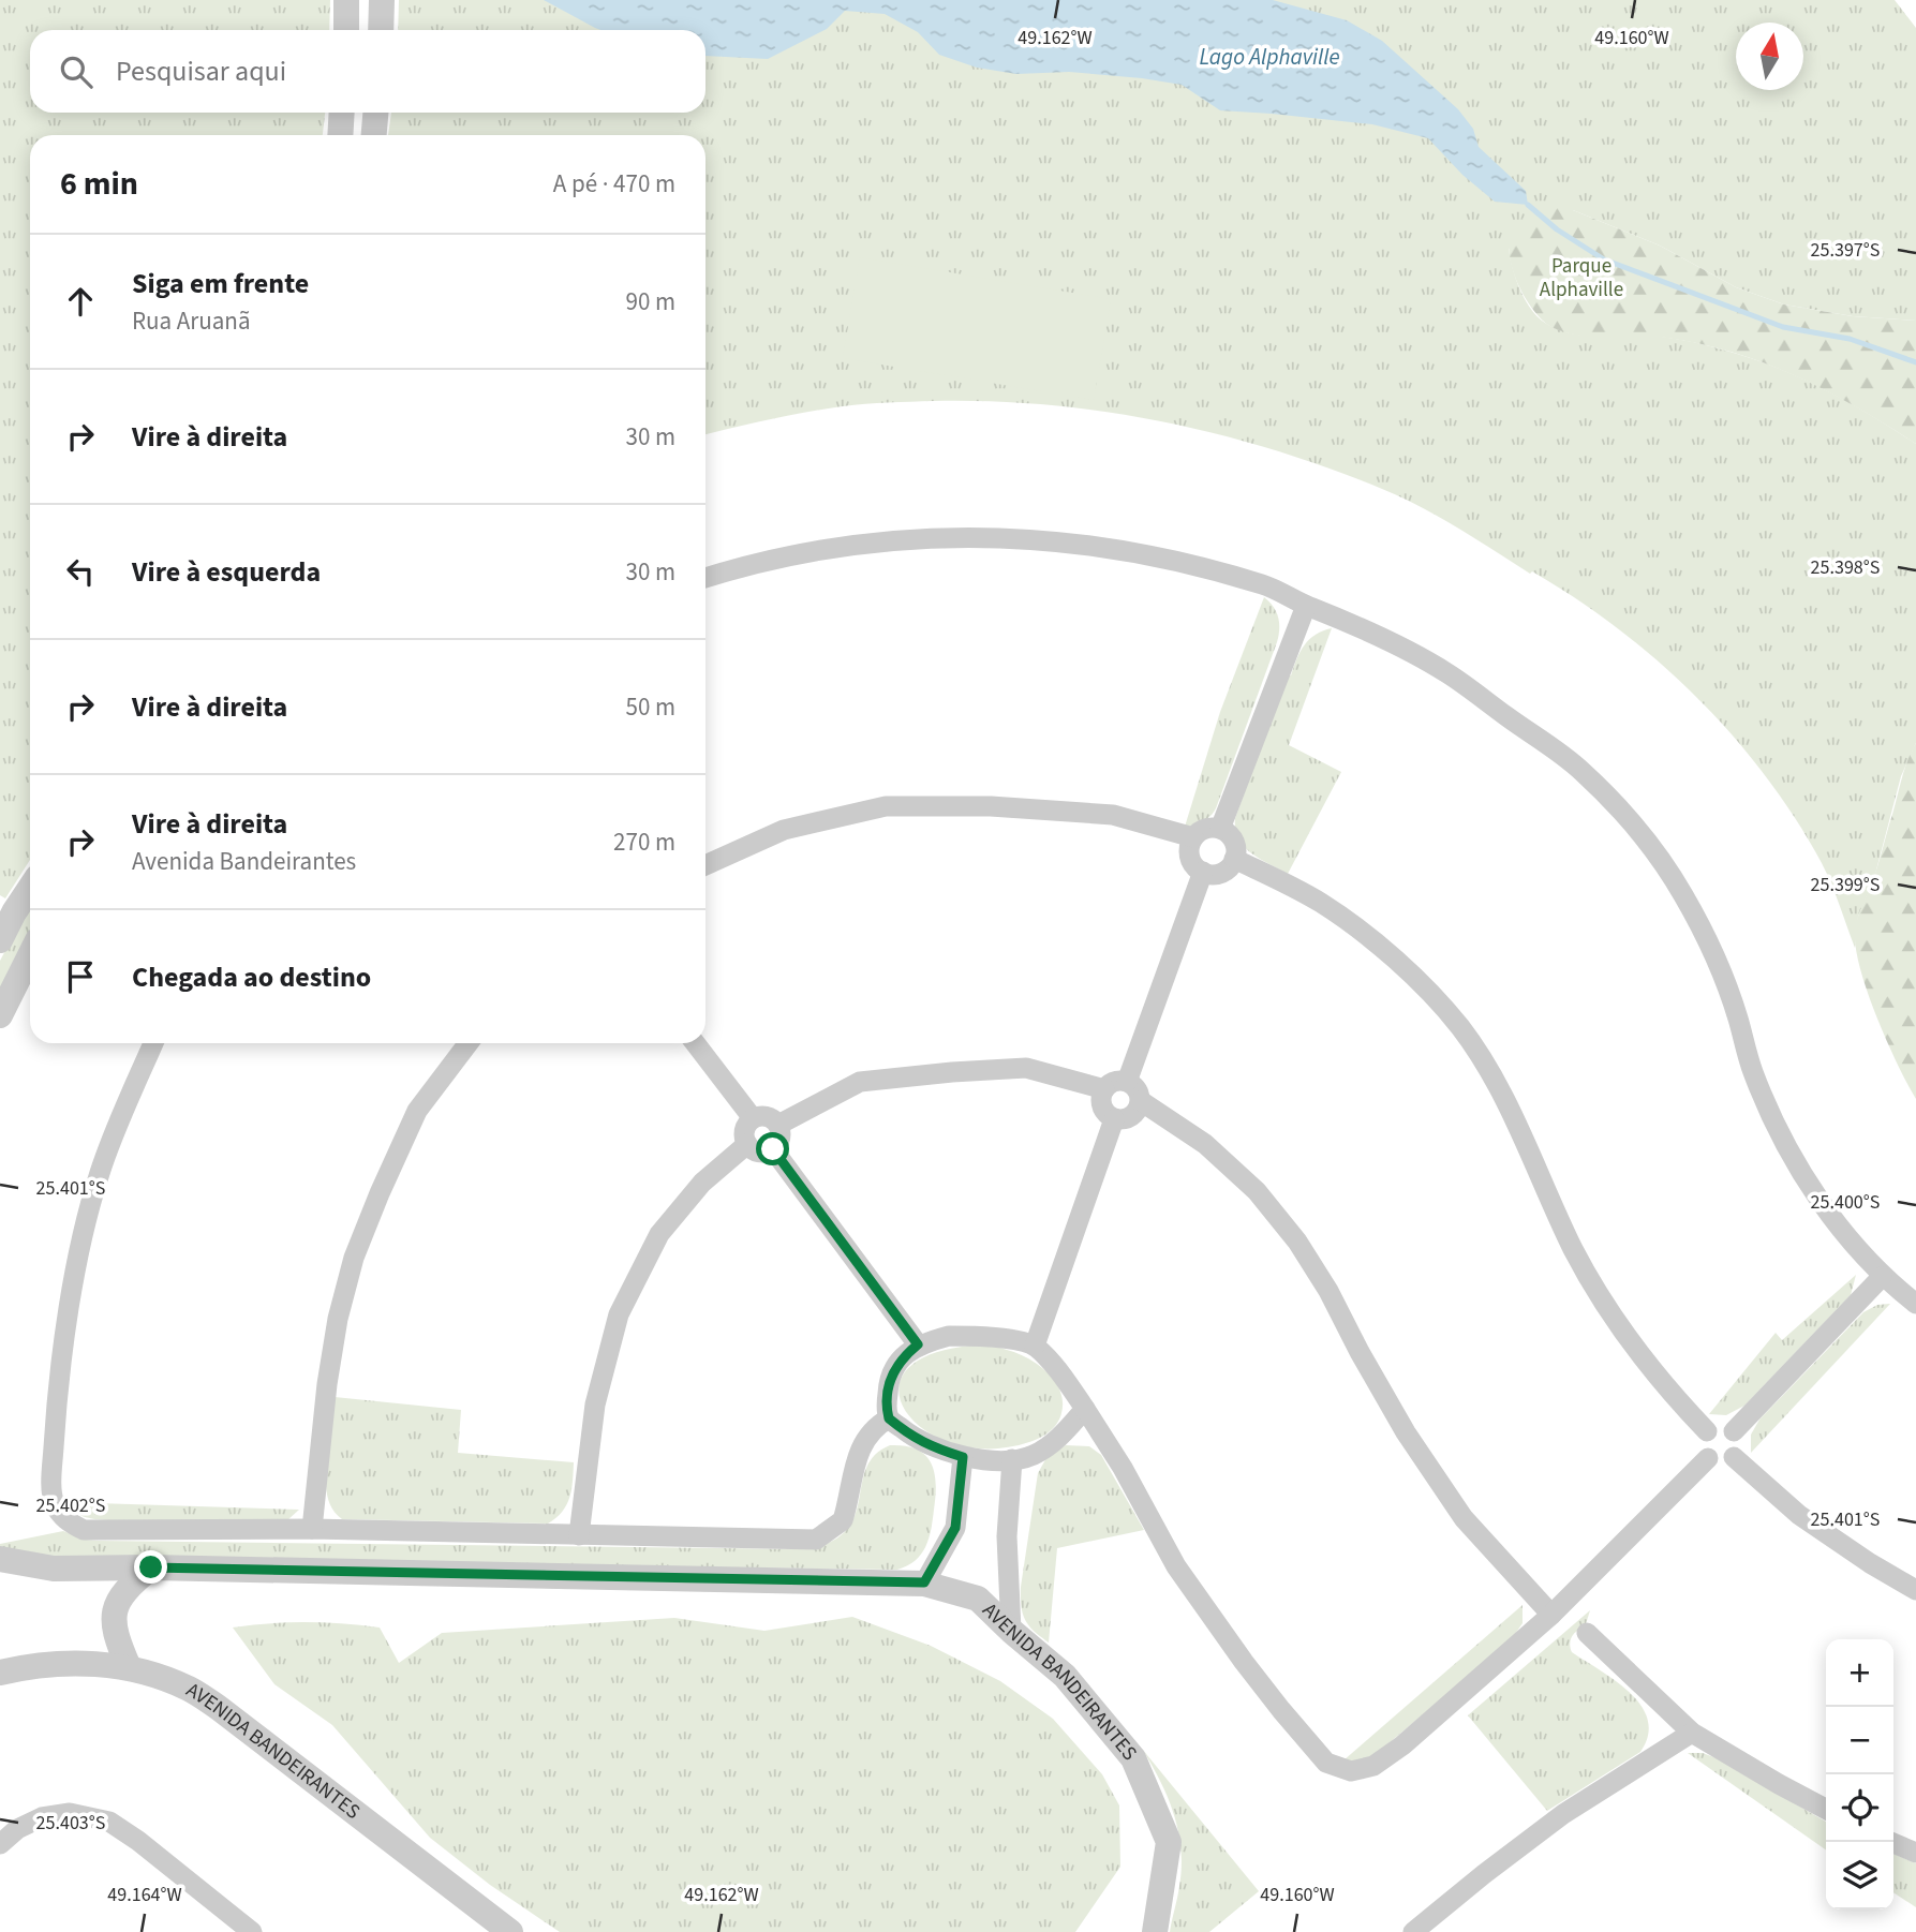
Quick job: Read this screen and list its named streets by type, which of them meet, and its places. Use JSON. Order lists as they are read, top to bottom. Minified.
{"streets":{"street":["AVENIDA BANDEIRANTES"]},"water":["Lago Alphaville"],"parks":["Parque Alphaville"],"north":"top","page":{"search":"Pesquisar aqui","heading":["6 min","A pé · 470 m"],"list":[["Siga em frente","Rua Aruanã","90 m"],["Vire à direita","30 m"],["Vire à esquerda","30 m"],["Vire à direita","50 m"],["Vire à direita","Avenida Bandeirantes","270 m"],"Chegada ao destino"],"map_buttons":["+","−"]},"coordinates":["49.162°W","49.160°W","25.397°S","25.398°S","25.399°S","25.401°S","25.400°S","25.402°S","25.403°S","49.164°W"]}
